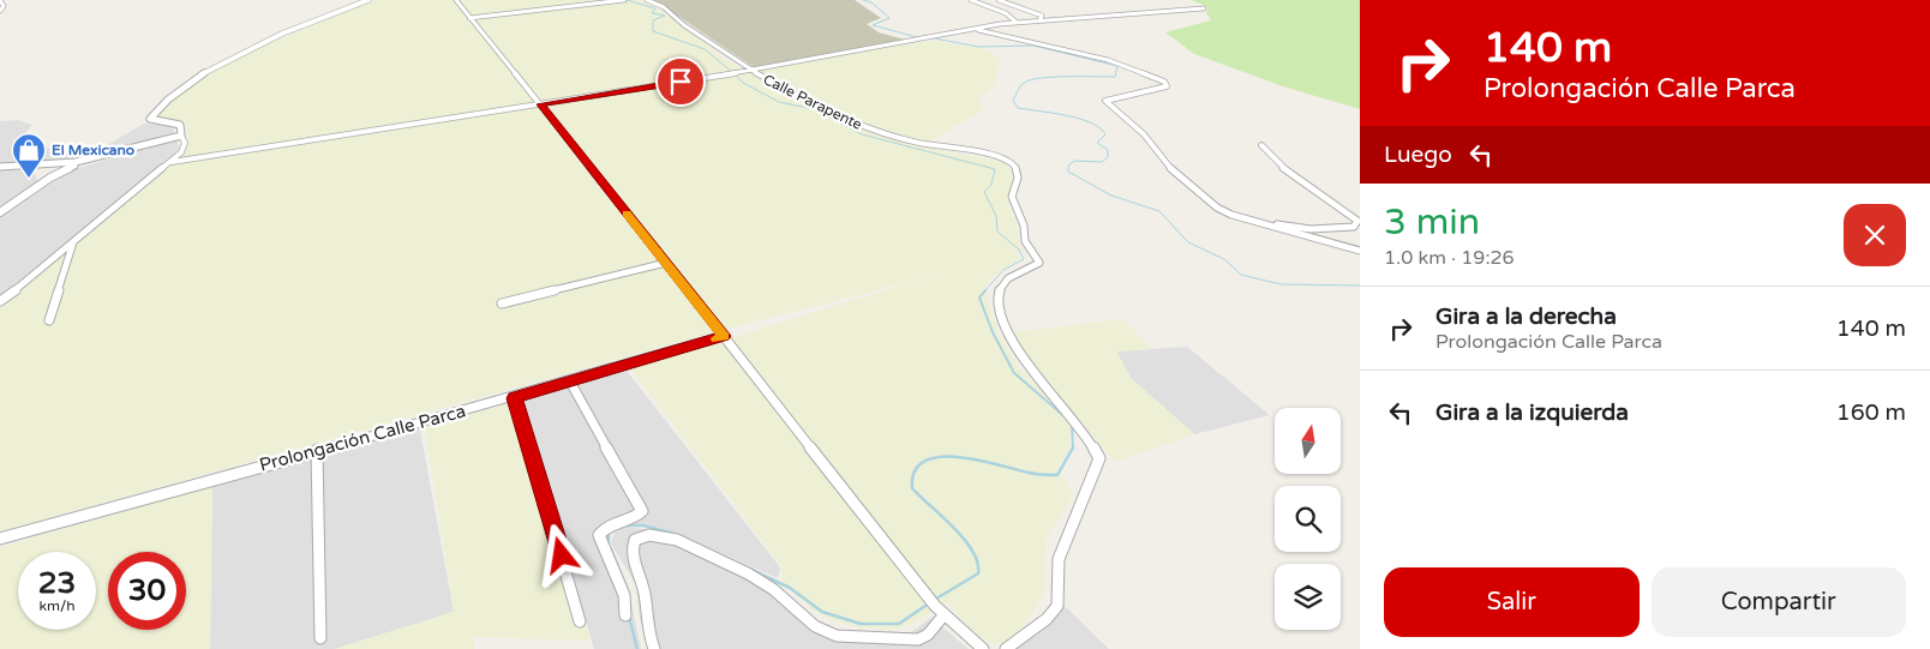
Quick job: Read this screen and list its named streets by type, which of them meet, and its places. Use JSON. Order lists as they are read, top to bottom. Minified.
{"streets":{"street":["Calle Parapente","Prolongación Calle Parca"]},"places":{"shop":["El Mexicano"]},"north":"top","page":{"turn":["140 m","Prolongación Calle Parca"],"then":"Luego","heading":["3 min","1.0 km · 19:26"],"list":[{"name":"Gira a la derecha","note":"Prolongación Calle Parca","value":"140 m"},{"name":"Gira a la izquierda","value":"160 m"}],"speed":"23 km/h","limit":"30","buttons":["Salir","Compartir"]}}
